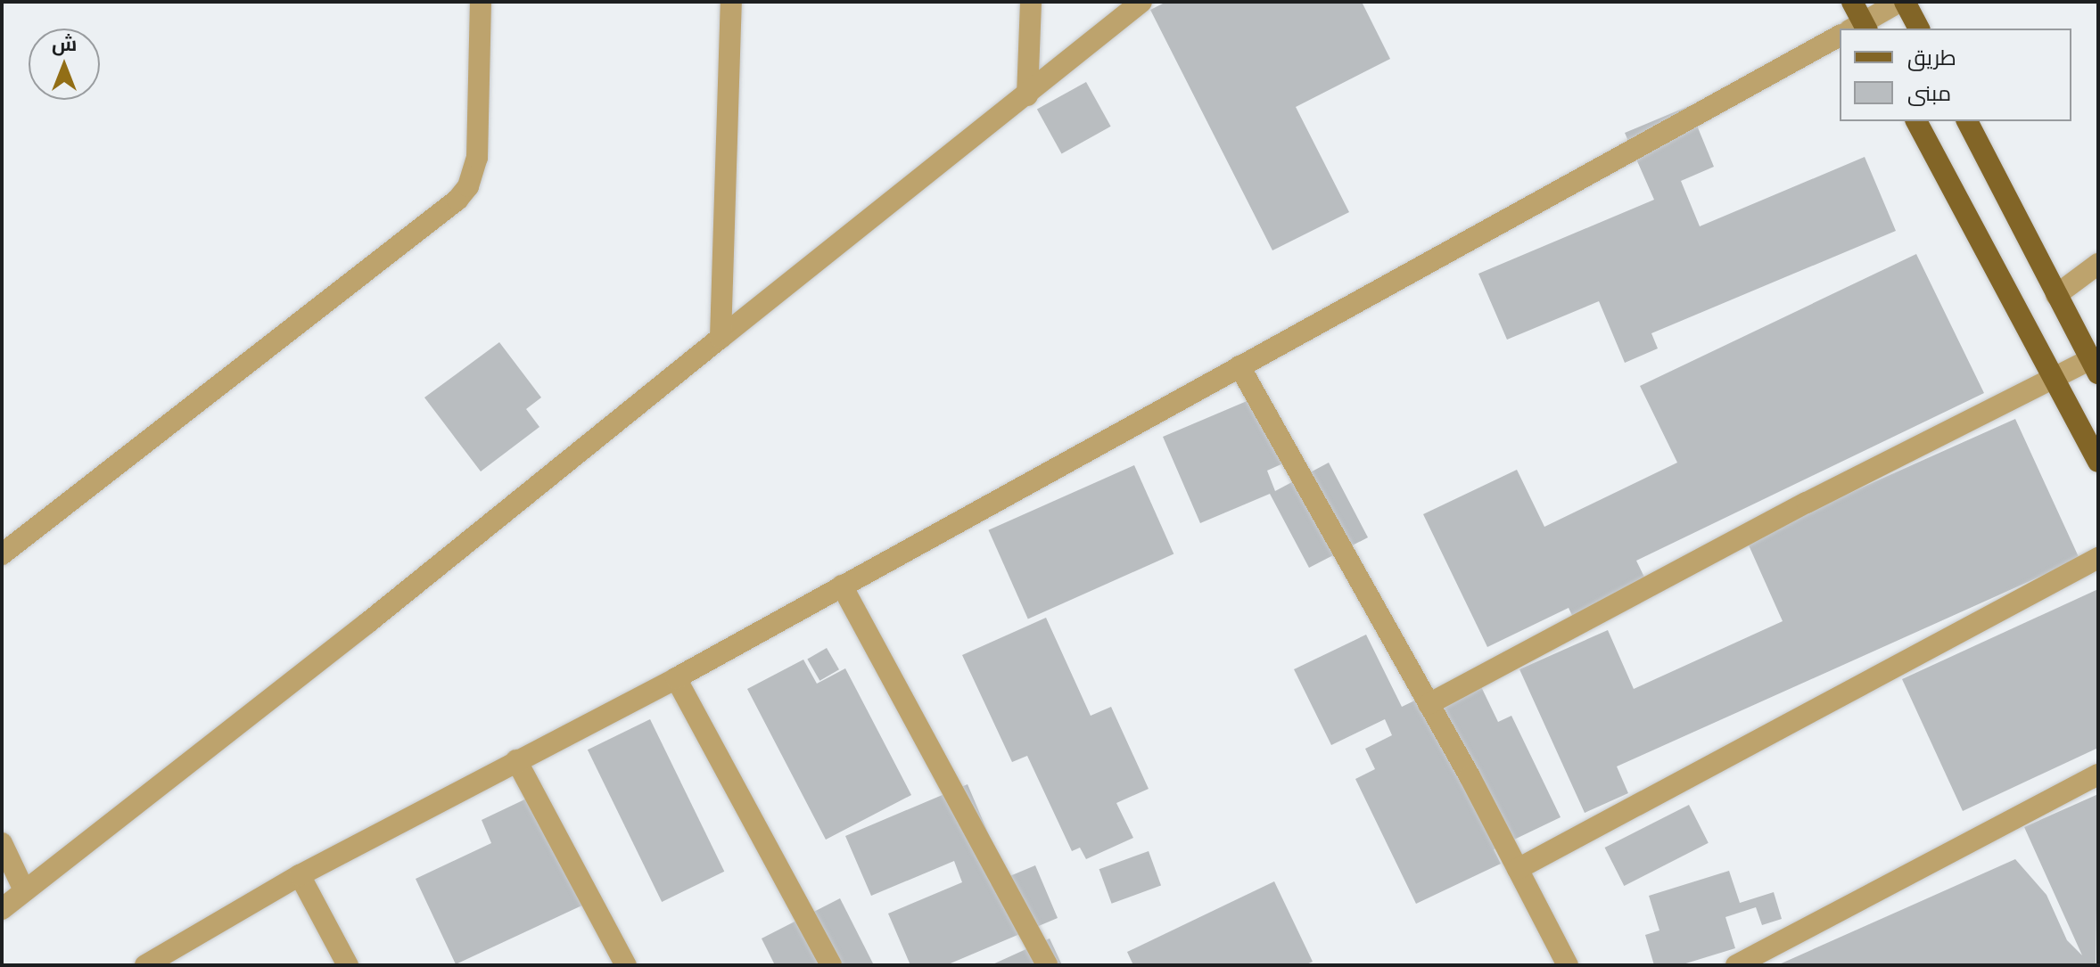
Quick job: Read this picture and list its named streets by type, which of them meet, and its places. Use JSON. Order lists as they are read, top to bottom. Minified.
{"legend":["طريق","مبنى"],"north":"top"}
